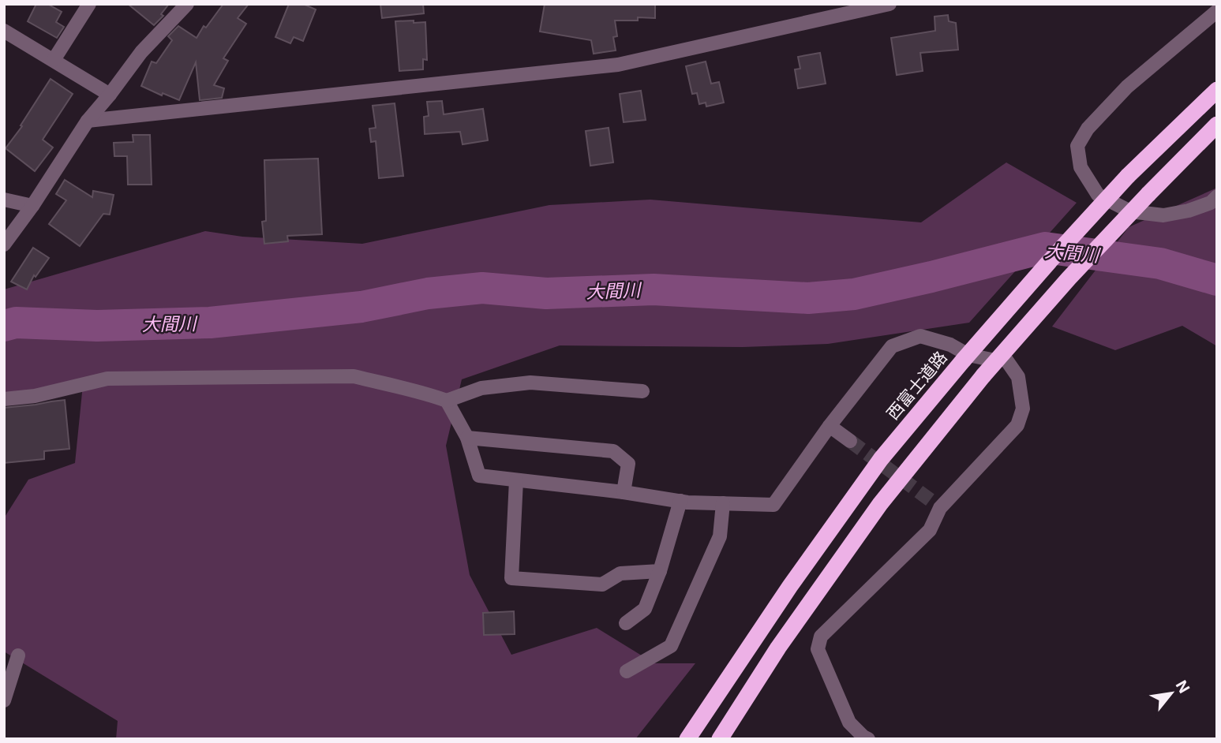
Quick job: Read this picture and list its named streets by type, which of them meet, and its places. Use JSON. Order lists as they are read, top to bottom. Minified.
{"streets":{"highway":["西富士道路"]},"water":["大間川"],"north":"top right"}
